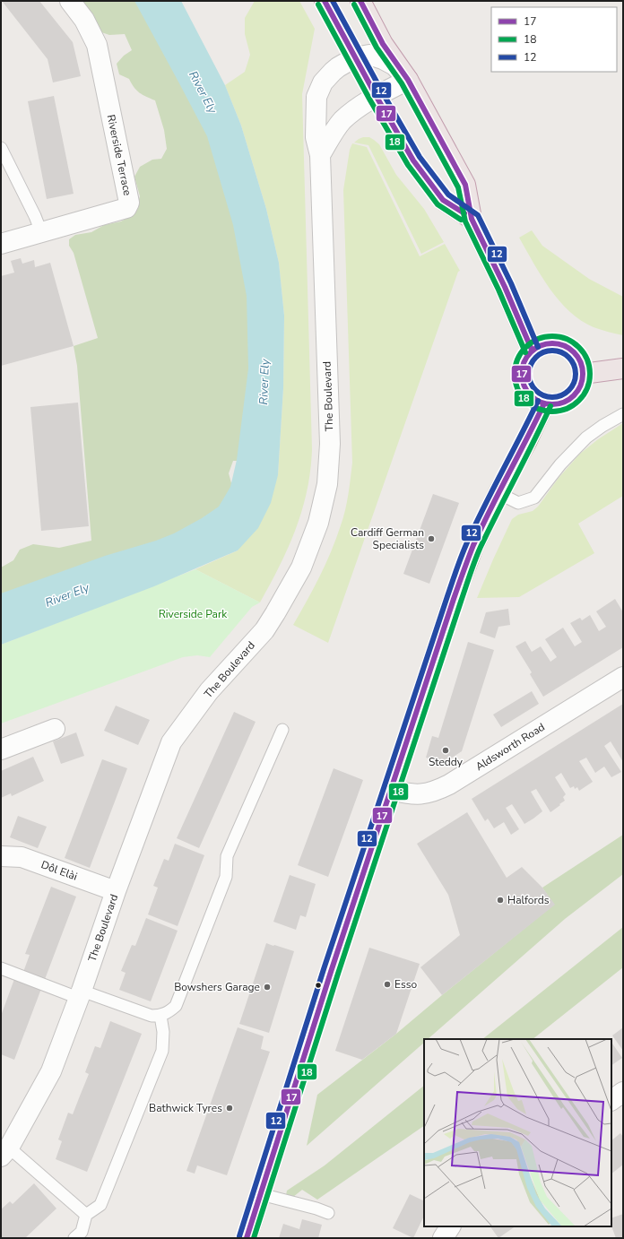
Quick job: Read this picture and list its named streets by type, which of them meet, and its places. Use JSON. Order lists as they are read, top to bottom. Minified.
{"streets":{"street":["Riverside Terrace","The Boulevard","Aldsworth Road","Dôl Elài"]},"crossings":[["The Boulevard","Dôl Elài"]],"water":["River Ely"],"parks":["Riverside Park"],"places":["Cardiff German Specialists","Steddy","Halfords","Esso","Bowshers Garage","Bathwick Tyres"],"lines":["transit line 17","transit line 12","transit line 18"],"legend":["17","18","12"]}
